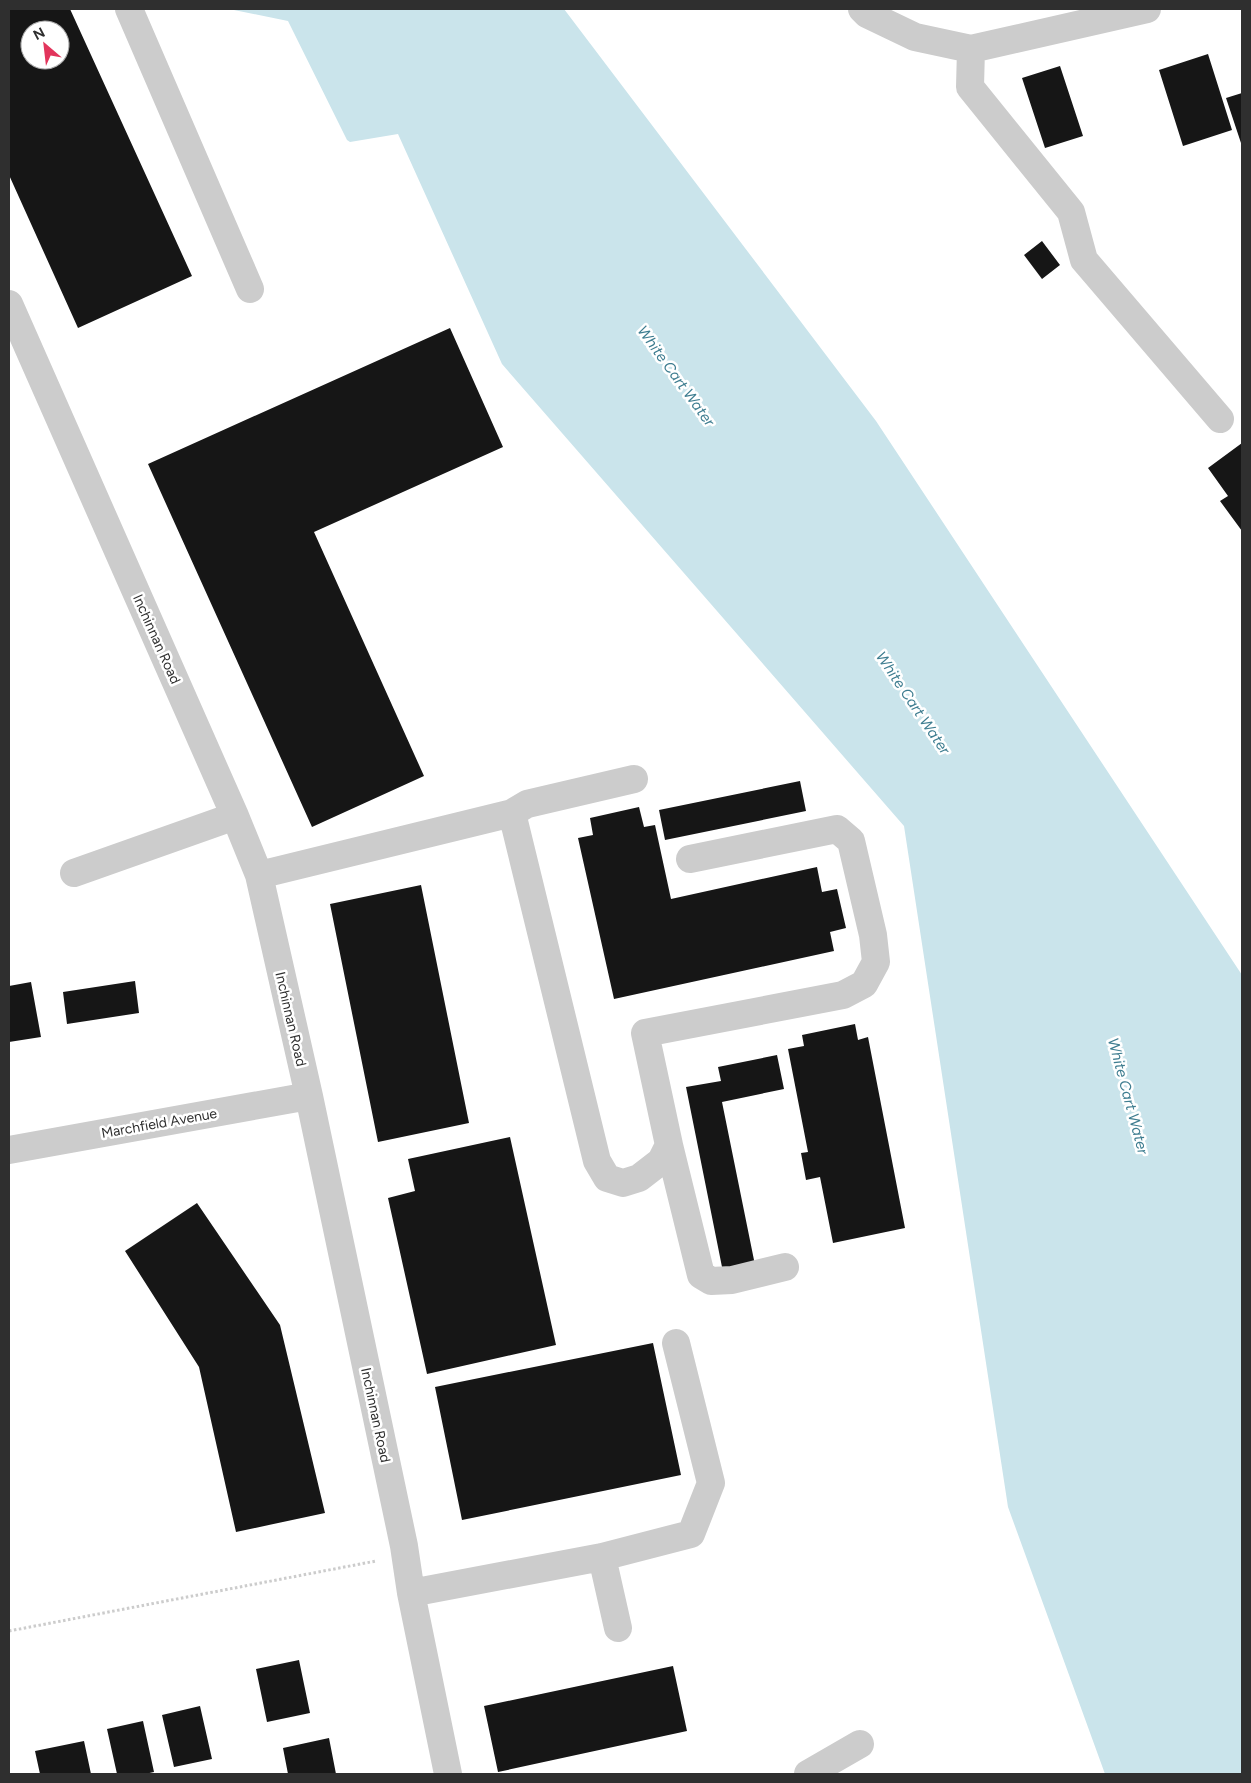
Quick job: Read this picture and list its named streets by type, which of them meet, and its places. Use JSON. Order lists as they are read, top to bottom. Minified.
{"streets":{"street":["Inchinnan Road","Marchfield Avenue"]},"crossings":[["Inchinnan Road","Marchfield Avenue"]],"water":["White Cart Water"],"north":"top left"}
